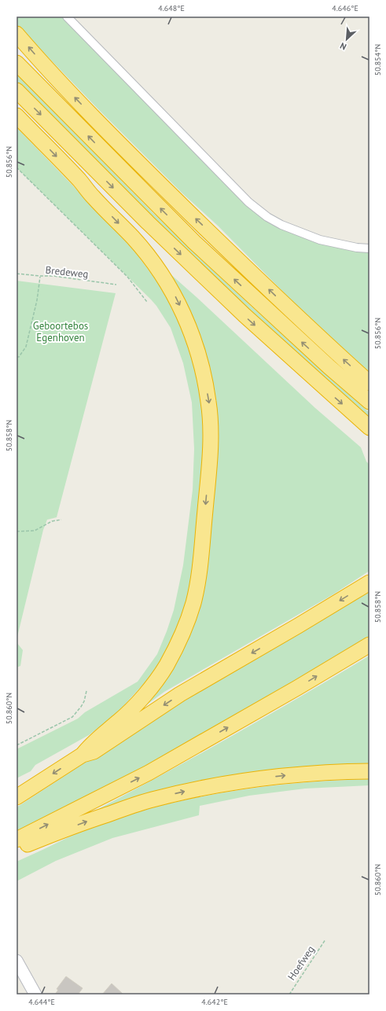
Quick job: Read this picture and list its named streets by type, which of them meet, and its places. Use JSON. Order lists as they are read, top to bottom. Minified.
{"streets":{"path":["Bredeweg","Hoefweg"]},"parks":["Geboortebos Egenhoven"],"north":"bottom left","coordinates":["4.648°E","4.646°E","50.854°N","50.856°N","50.858°N","50.860°N","4.644°E","4.642°E"]}
